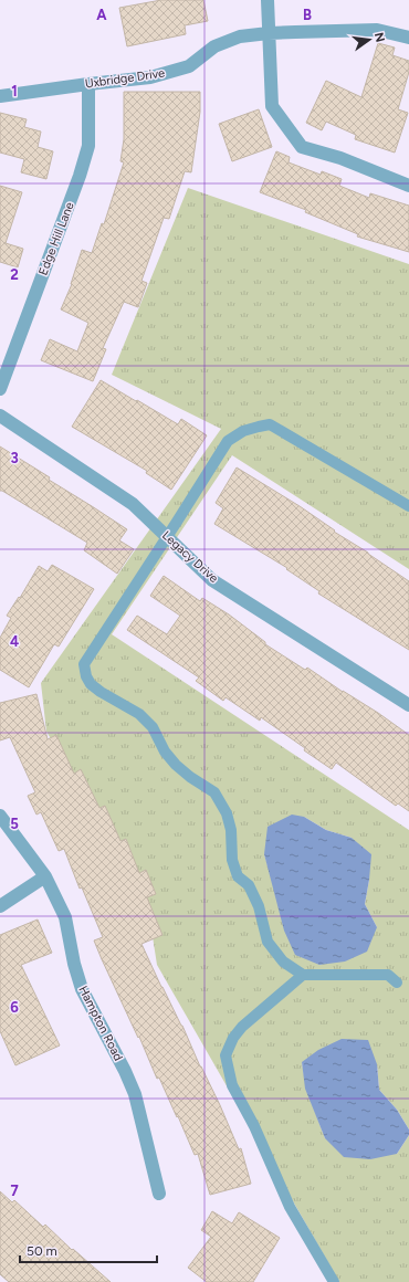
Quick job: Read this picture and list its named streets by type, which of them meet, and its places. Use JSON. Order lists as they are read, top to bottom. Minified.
{"streets":{"street":["Uxbridge Drive","Edge Hill Lane","Legacy Drive","Hampton Road"]},"crossings":[["Uxbridge Drive","Edge Hill Lane"]],"scale_bar":"50 m","north":"right","grid":{"columns":["A","B"],"rows":["1","2","3","4","5","6","7"]}}
